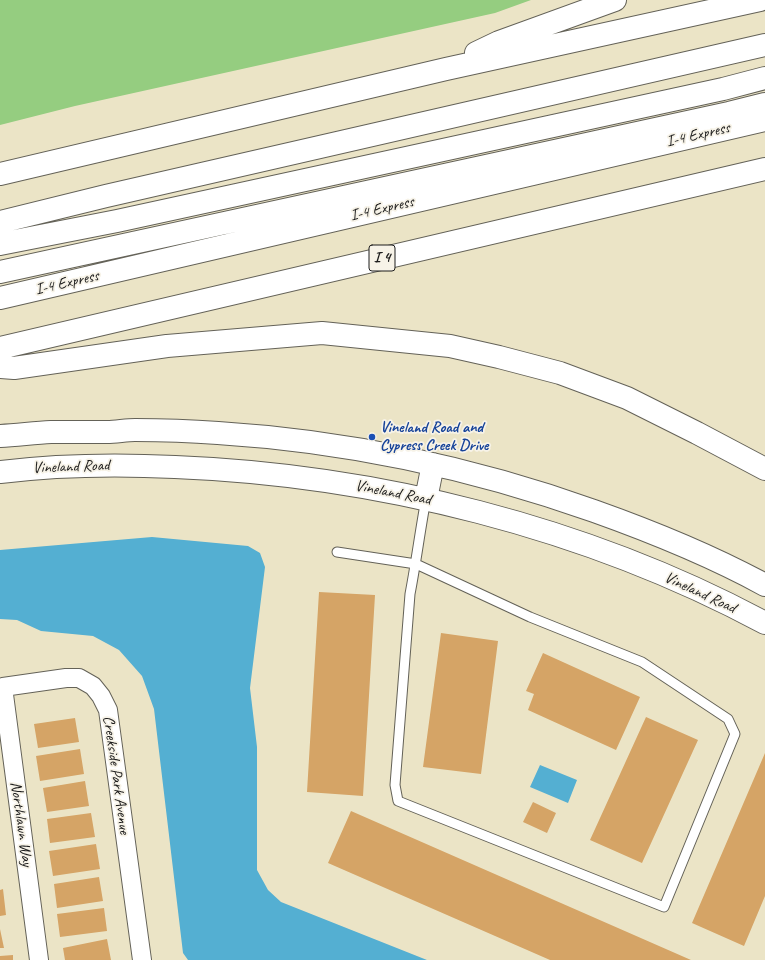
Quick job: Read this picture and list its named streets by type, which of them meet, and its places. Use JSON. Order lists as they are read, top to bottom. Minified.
{"streets":{"main road":["I-4 Express","I 4","Vineland Road"],"street":["Creekside Park Avenue","Northlawn Way"]},"crossings":[["Creekside Park Avenue","Northlawn Way"]],"places":["Vineland Road and Cypress Creek Drive"]}
